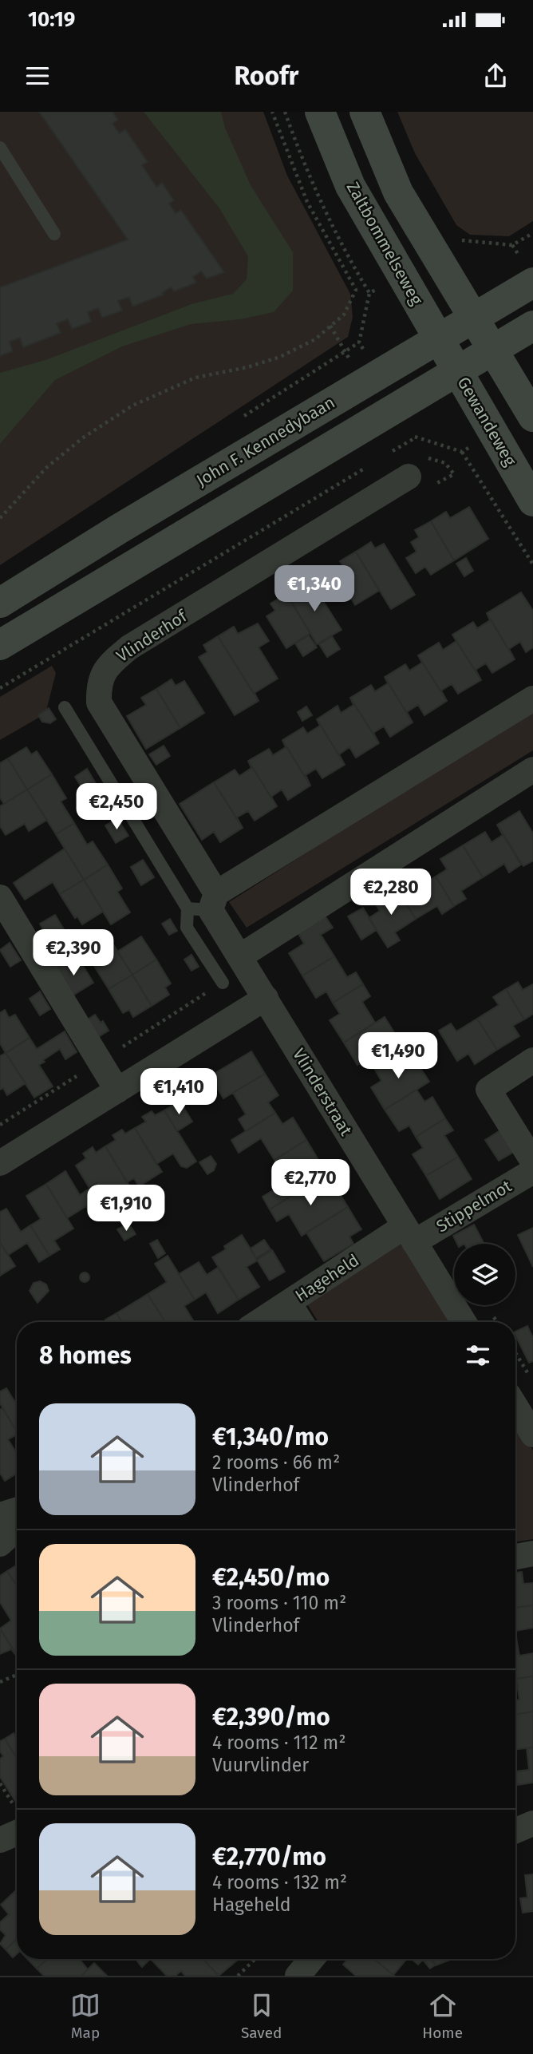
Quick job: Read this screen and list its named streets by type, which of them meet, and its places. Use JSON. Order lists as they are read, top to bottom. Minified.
{"streets":{"main road":["Zaltbommelseweg","Gewandeweg","John F. Kennedybaan"],"street":["Vlinderhof","Vlinderstraat","Stippelmot","Hageheld"]},"crossings":[["Zaltbommelseweg","Gewandeweg"],["Zaltbommelseweg","John F. Kennedybaan"],["Vlinderhof","Vlinderstraat"],["Vlinderstraat","Stippelmot"],["Vlinderstraat","Hageheld"],["Stippelmot","Hageheld"]],"page":{"status":"10:19","header":"Roofr","price":["€1,340","€2,450","€2,280","€2,390","€1,490","€1,410","€2,770","€1,910"],"heading":"8 homes","list":[{"name":"€1,340/mo","note":"2 rooms · 66 m² · Vlinderhof"},{"name":"€2,450/mo","note":"3 rooms · 110 m² · Vlinderhof"},{"name":"€2,390/mo","note":"4 rooms · 112 m² · Vuurvlinder"},{"name":"€2,770/mo","note":"4 rooms · 132 m² · Hageheld"}],"tabs":["Map","Saved","Home"]}}
